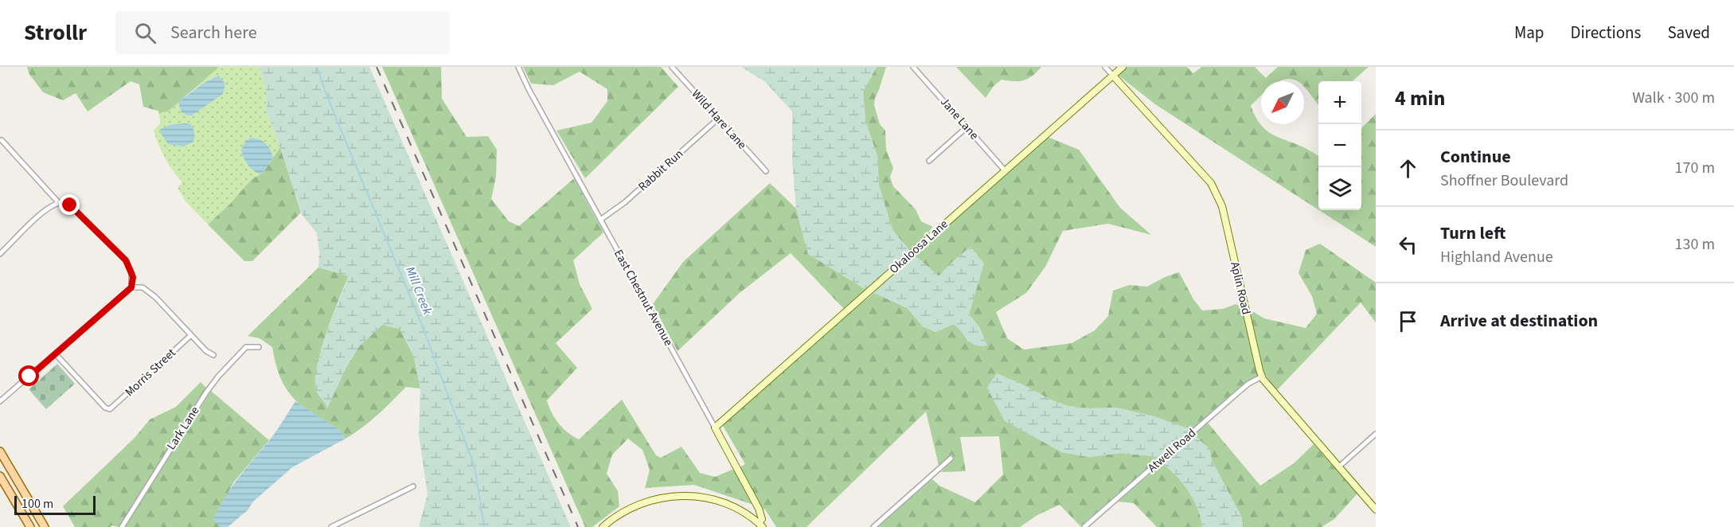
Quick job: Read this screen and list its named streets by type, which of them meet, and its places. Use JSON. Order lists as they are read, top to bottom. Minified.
{"streets":{"street":["Jane Lane","Wild Hare Lane","Rabbit Run","Okaloosa Lane","Aplin Road","East Chestnut Avenue","Morris Street","Lark Lane","Atwell Road"]},"crossings":[["Jane Lane","Okaloosa Lane"],["Wild Hare Lane","Rabbit Run"],["Rabbit Run","East Chestnut Avenue"],["Okaloosa Lane","Aplin Road"],["Okaloosa Lane","East Chestnut Avenue"],["Aplin Road","Atwell Road"]],"water":["Mill Creek"],"scale_bar":"100 m","north":"bottom left","page":{"header":"Strollr","search":"Search here","nav":["Map","Directions","Saved"],"heading":["4 min","Walk · 300 m"],"map_buttons":["+","−"],"list":[["Continue","Shoffner Boulevard","170 m"],["Turn left","Highland Avenue","130 m"],"Arrive at destination"],"scale":"100 m"}}
